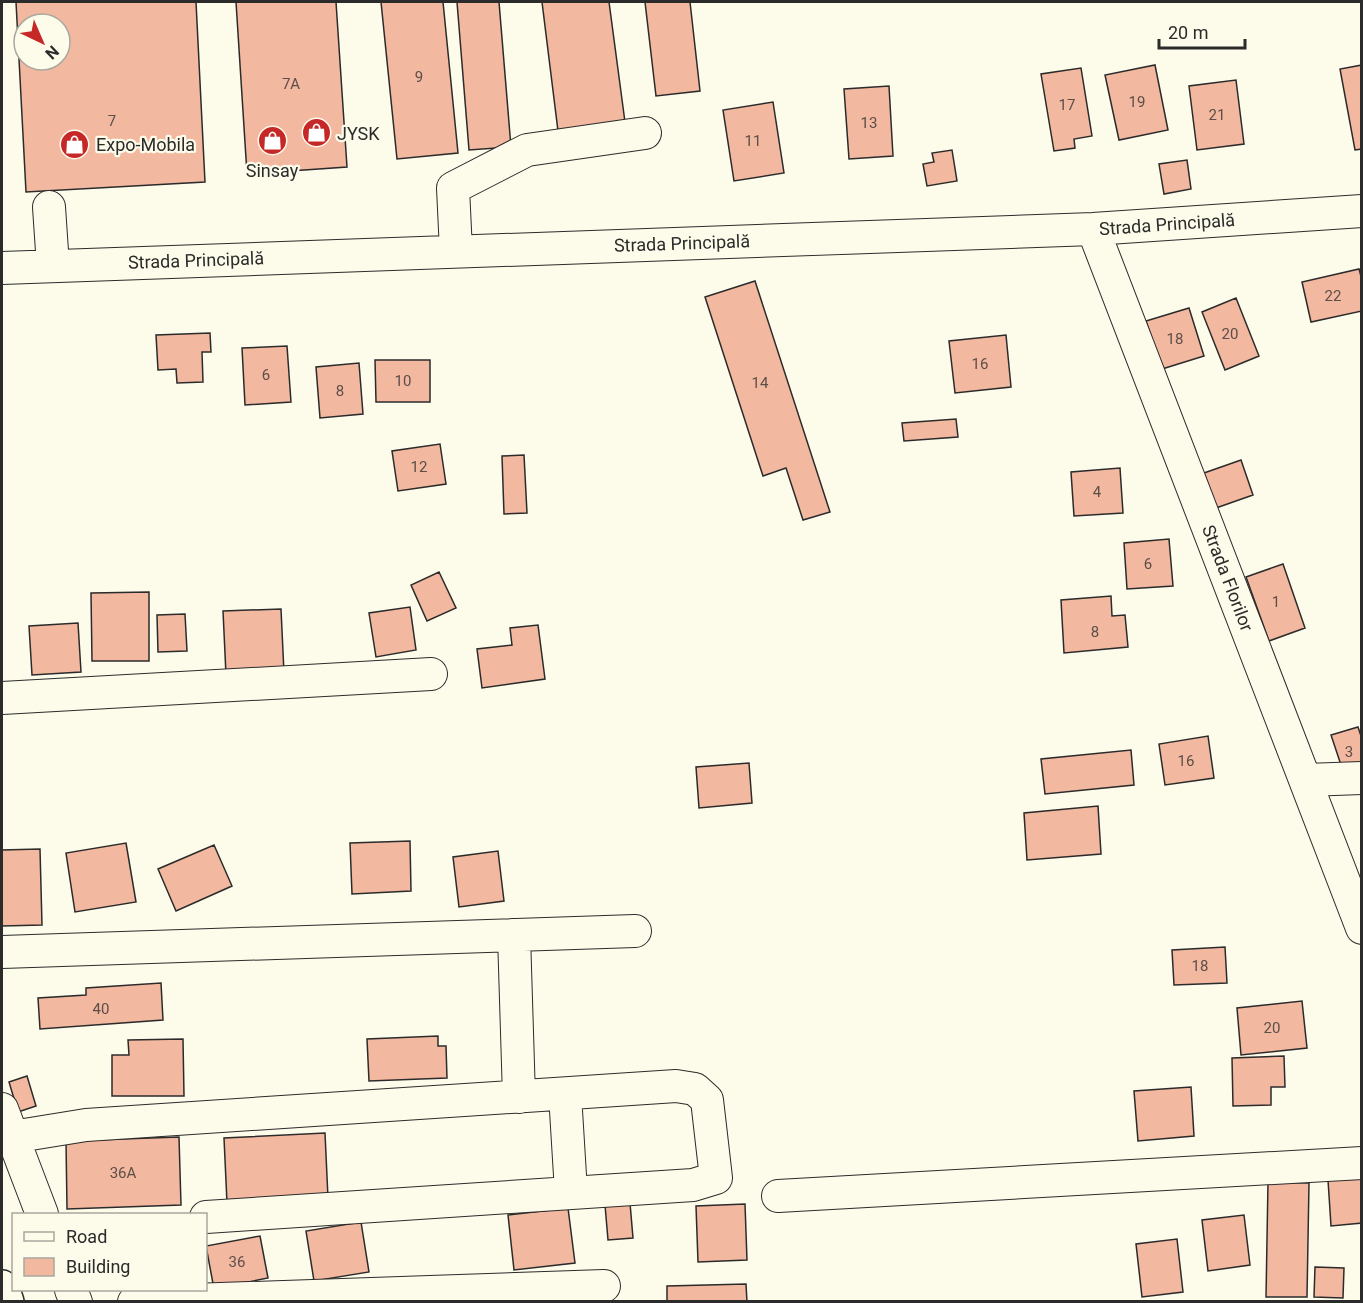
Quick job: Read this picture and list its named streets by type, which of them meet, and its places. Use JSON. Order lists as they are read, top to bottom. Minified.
{"streets":{"street":["Strada Principală","Strada Florilor"]},"crossings":[["Strada Principală","Strada Florilor"]],"places":{"shop":["JYSK","Sinsay","Expo-Mobila"]},"house_numbers":["9","7A","19","17","21","7","13","11","22","20","18","16","6","10","14","8","12","4","6","1","8","3","16","18","40","20","36A","36"],"legend":["Road","Building"],"scale_bar":"20 m","north":"bottom right"}
